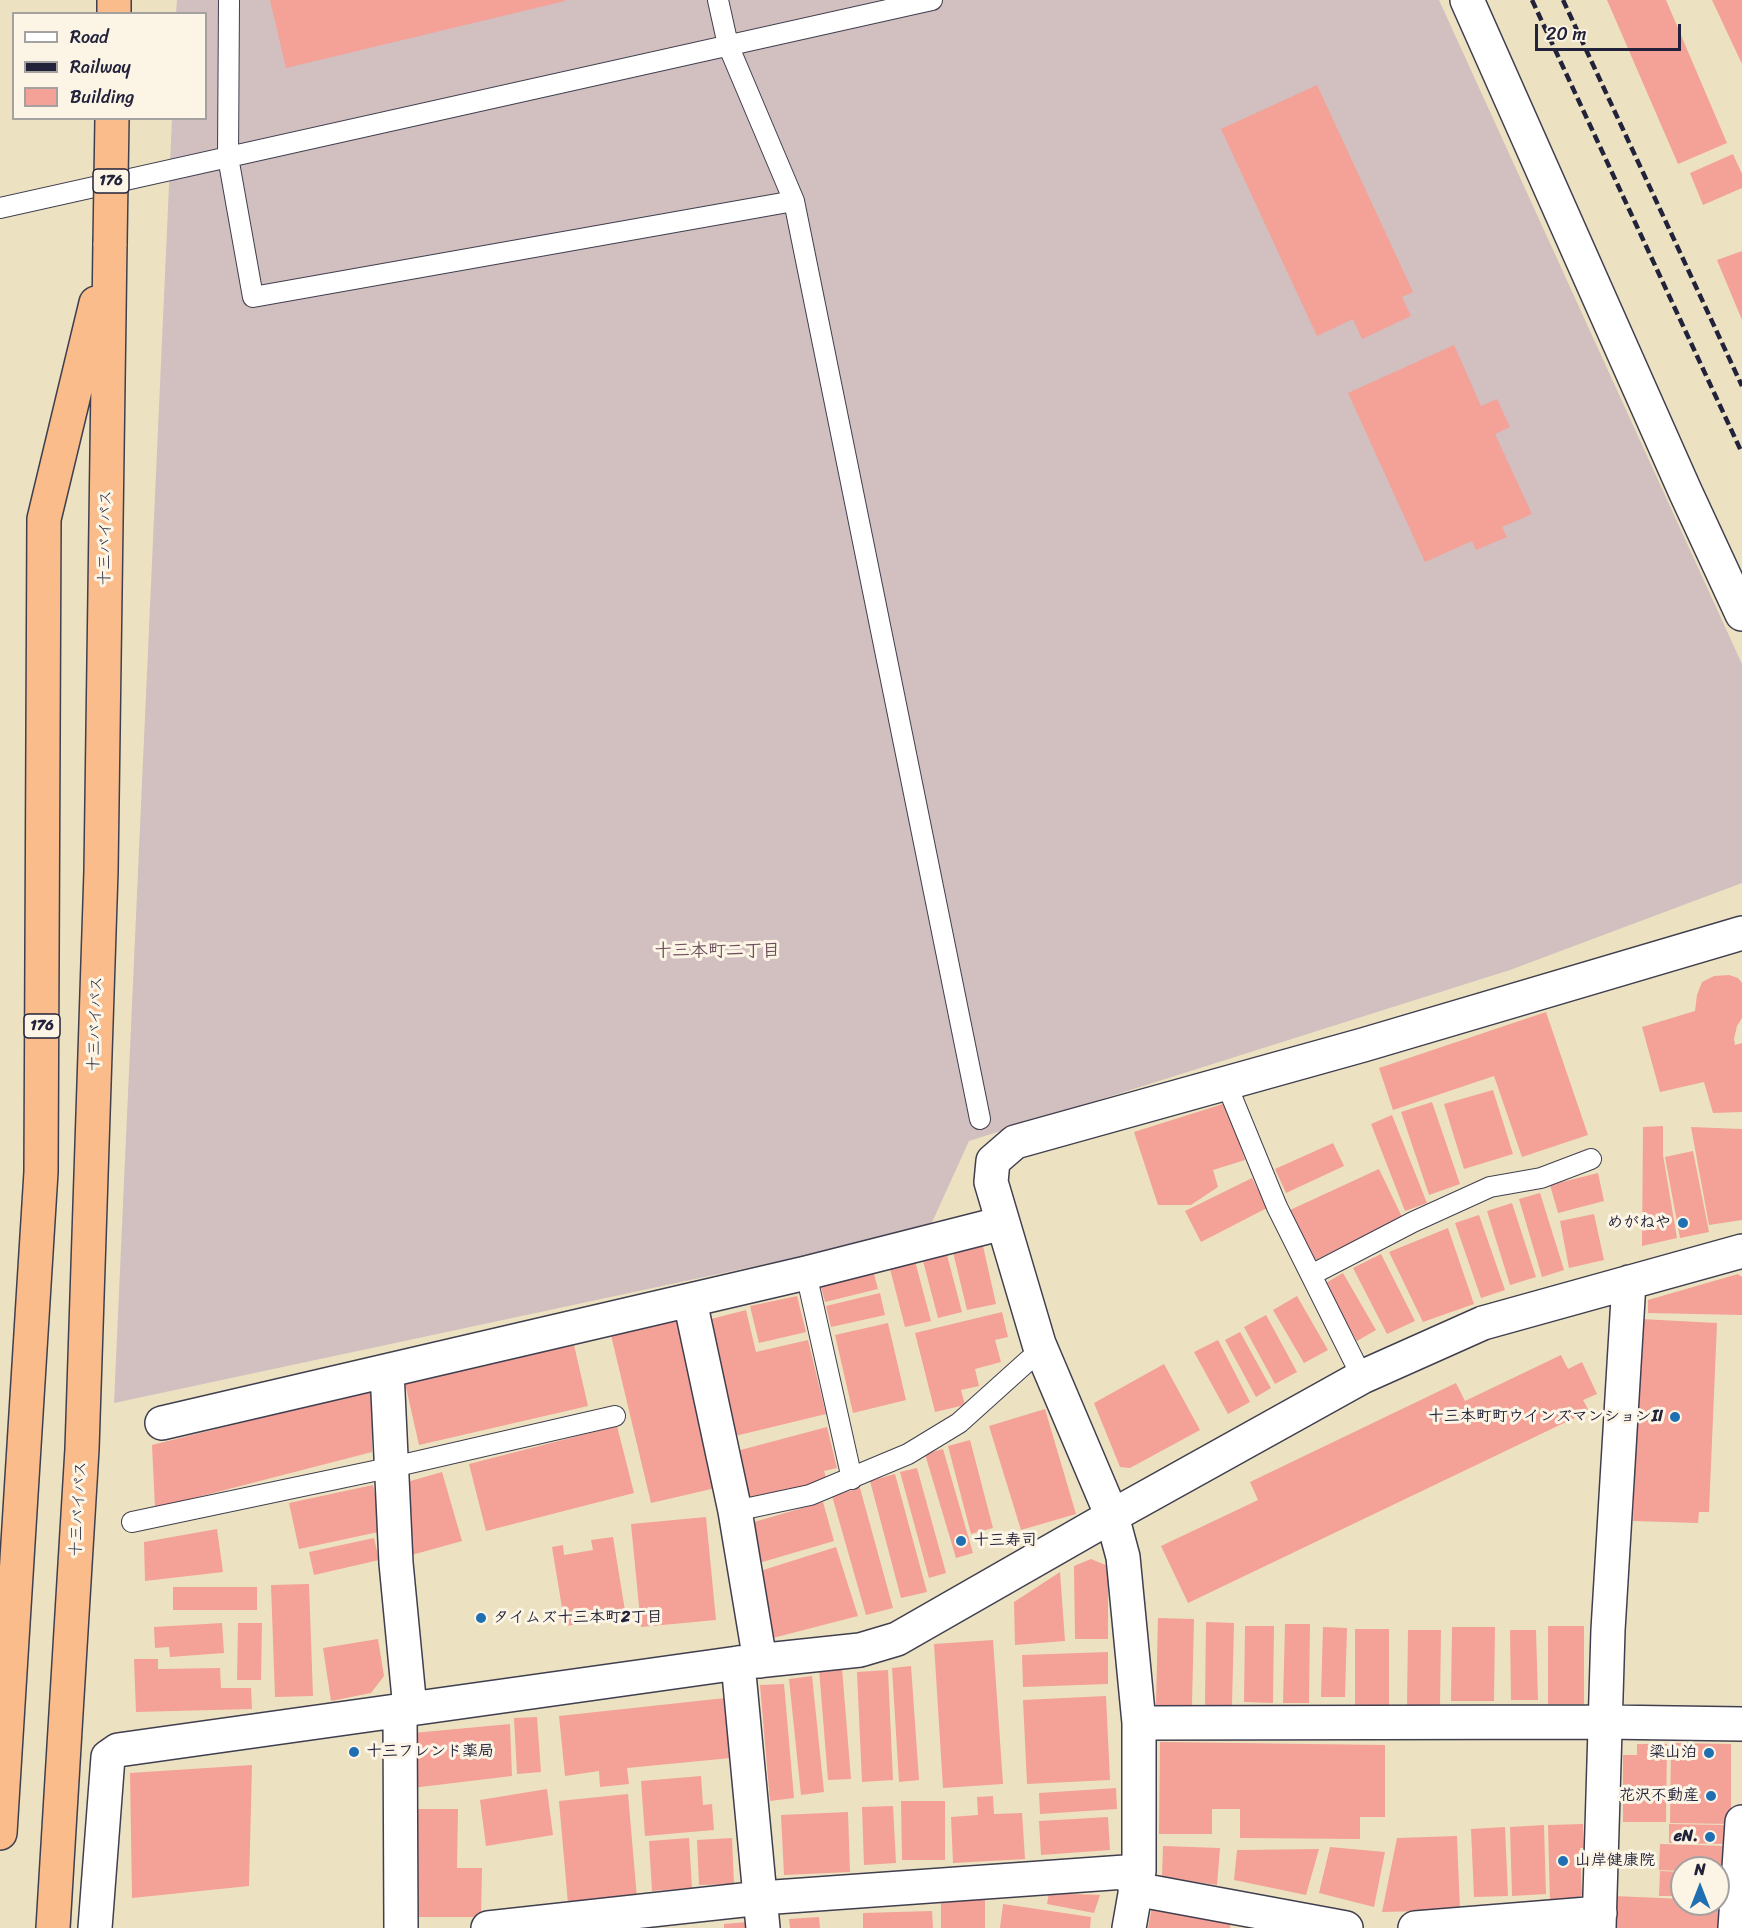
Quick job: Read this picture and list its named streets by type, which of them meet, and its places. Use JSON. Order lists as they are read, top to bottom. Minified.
{"streets":{"highway":["176","十三バイパス"]},"crossings":[["176","十三バイパス"]],"districts":["十三本町二丁目"],"places":["めがねや","十三本町町ウインズマンションII","十三寿司","タイムズ十三本町2丁目","十三フレンド薬局","梁山泊","花沢不動産","eN.","山岸健康院"],"legend":["Road","Railway","Building"],"scale_bar":"20 m","north":"top"}
